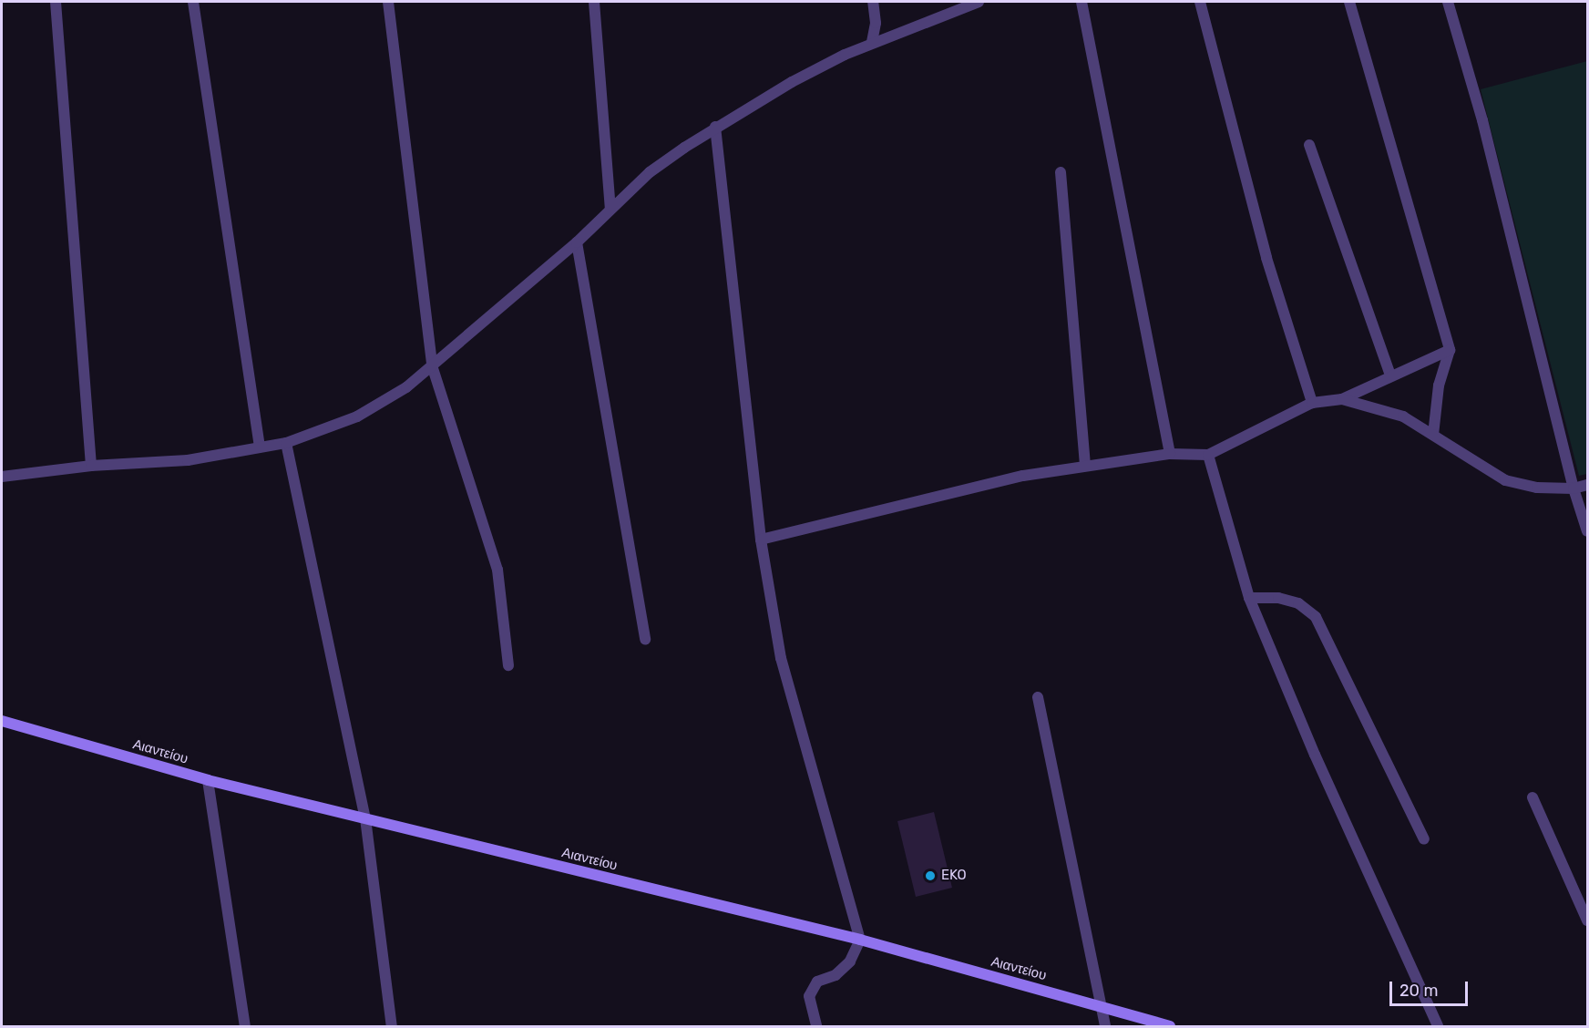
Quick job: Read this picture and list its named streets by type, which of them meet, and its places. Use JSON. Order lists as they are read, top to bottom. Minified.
{"streets":{"main road":["Αιαντείου"]},"places":["EKO"],"scale_bar":"20 m"}
